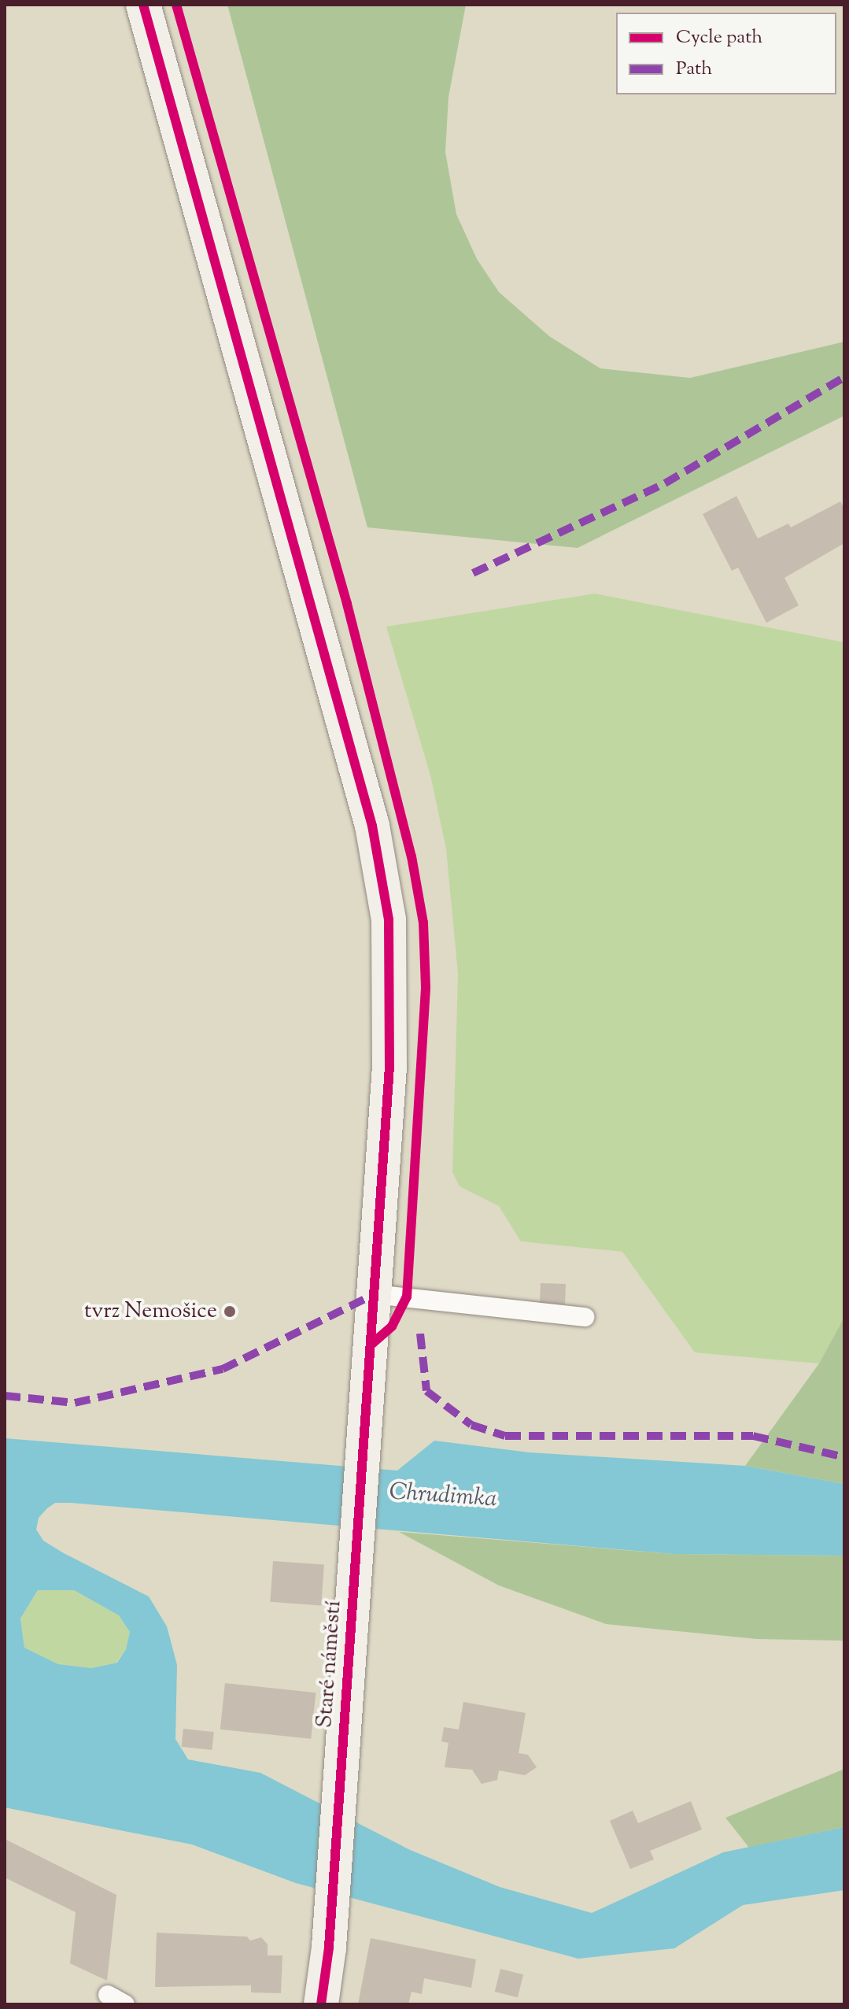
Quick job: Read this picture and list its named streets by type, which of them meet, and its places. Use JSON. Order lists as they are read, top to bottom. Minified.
{"streets":{"street":["Staré náměstí"]},"water":["Chrudimka"],"places":["tvrz Nemošice"],"legend":["Cycle path","Path"]}
